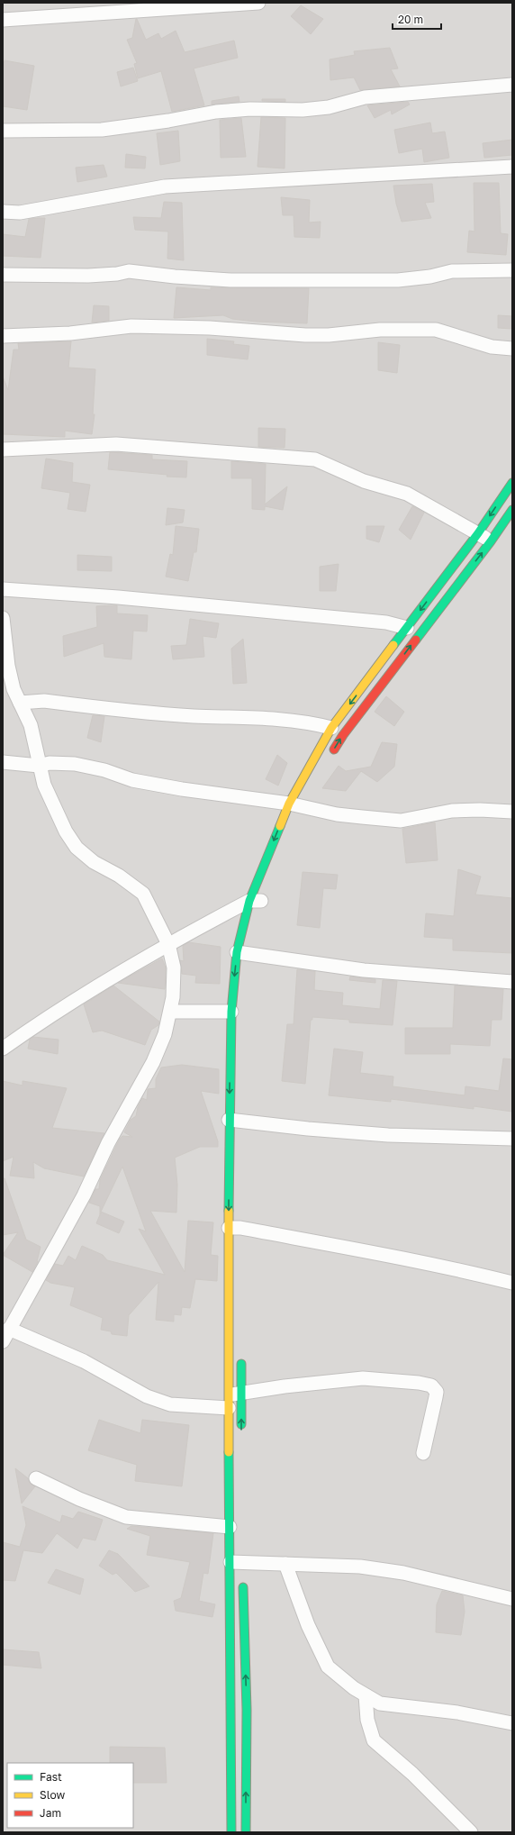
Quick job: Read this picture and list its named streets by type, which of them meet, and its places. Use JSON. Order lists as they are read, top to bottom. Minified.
{"legend":["Fast","Slow","Jam"],"scale_bar":"20 m"}
